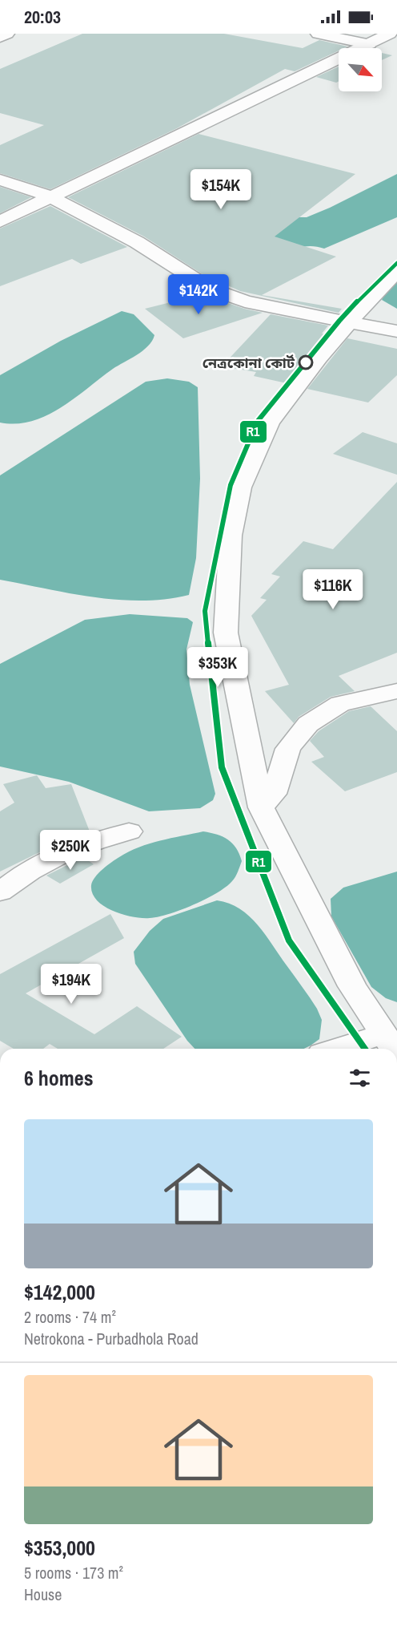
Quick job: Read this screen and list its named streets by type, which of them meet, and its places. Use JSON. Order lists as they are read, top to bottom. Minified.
{"places":["নেত্রকোনা কোর্ট"],"lines":["transit line R1"],"north":"bottom right","page":{"status":"20:03","price":["$154K","$142K","$116K","$353K","$250K","$194K"],"heading":"6 homes","list":[{"name":"$142,000","note":"2 rooms · 74 m² · Netrokona - Purbadhola Road"},{"name":"$353,000","note":"5 rooms · 173 m² · House"}]}}
